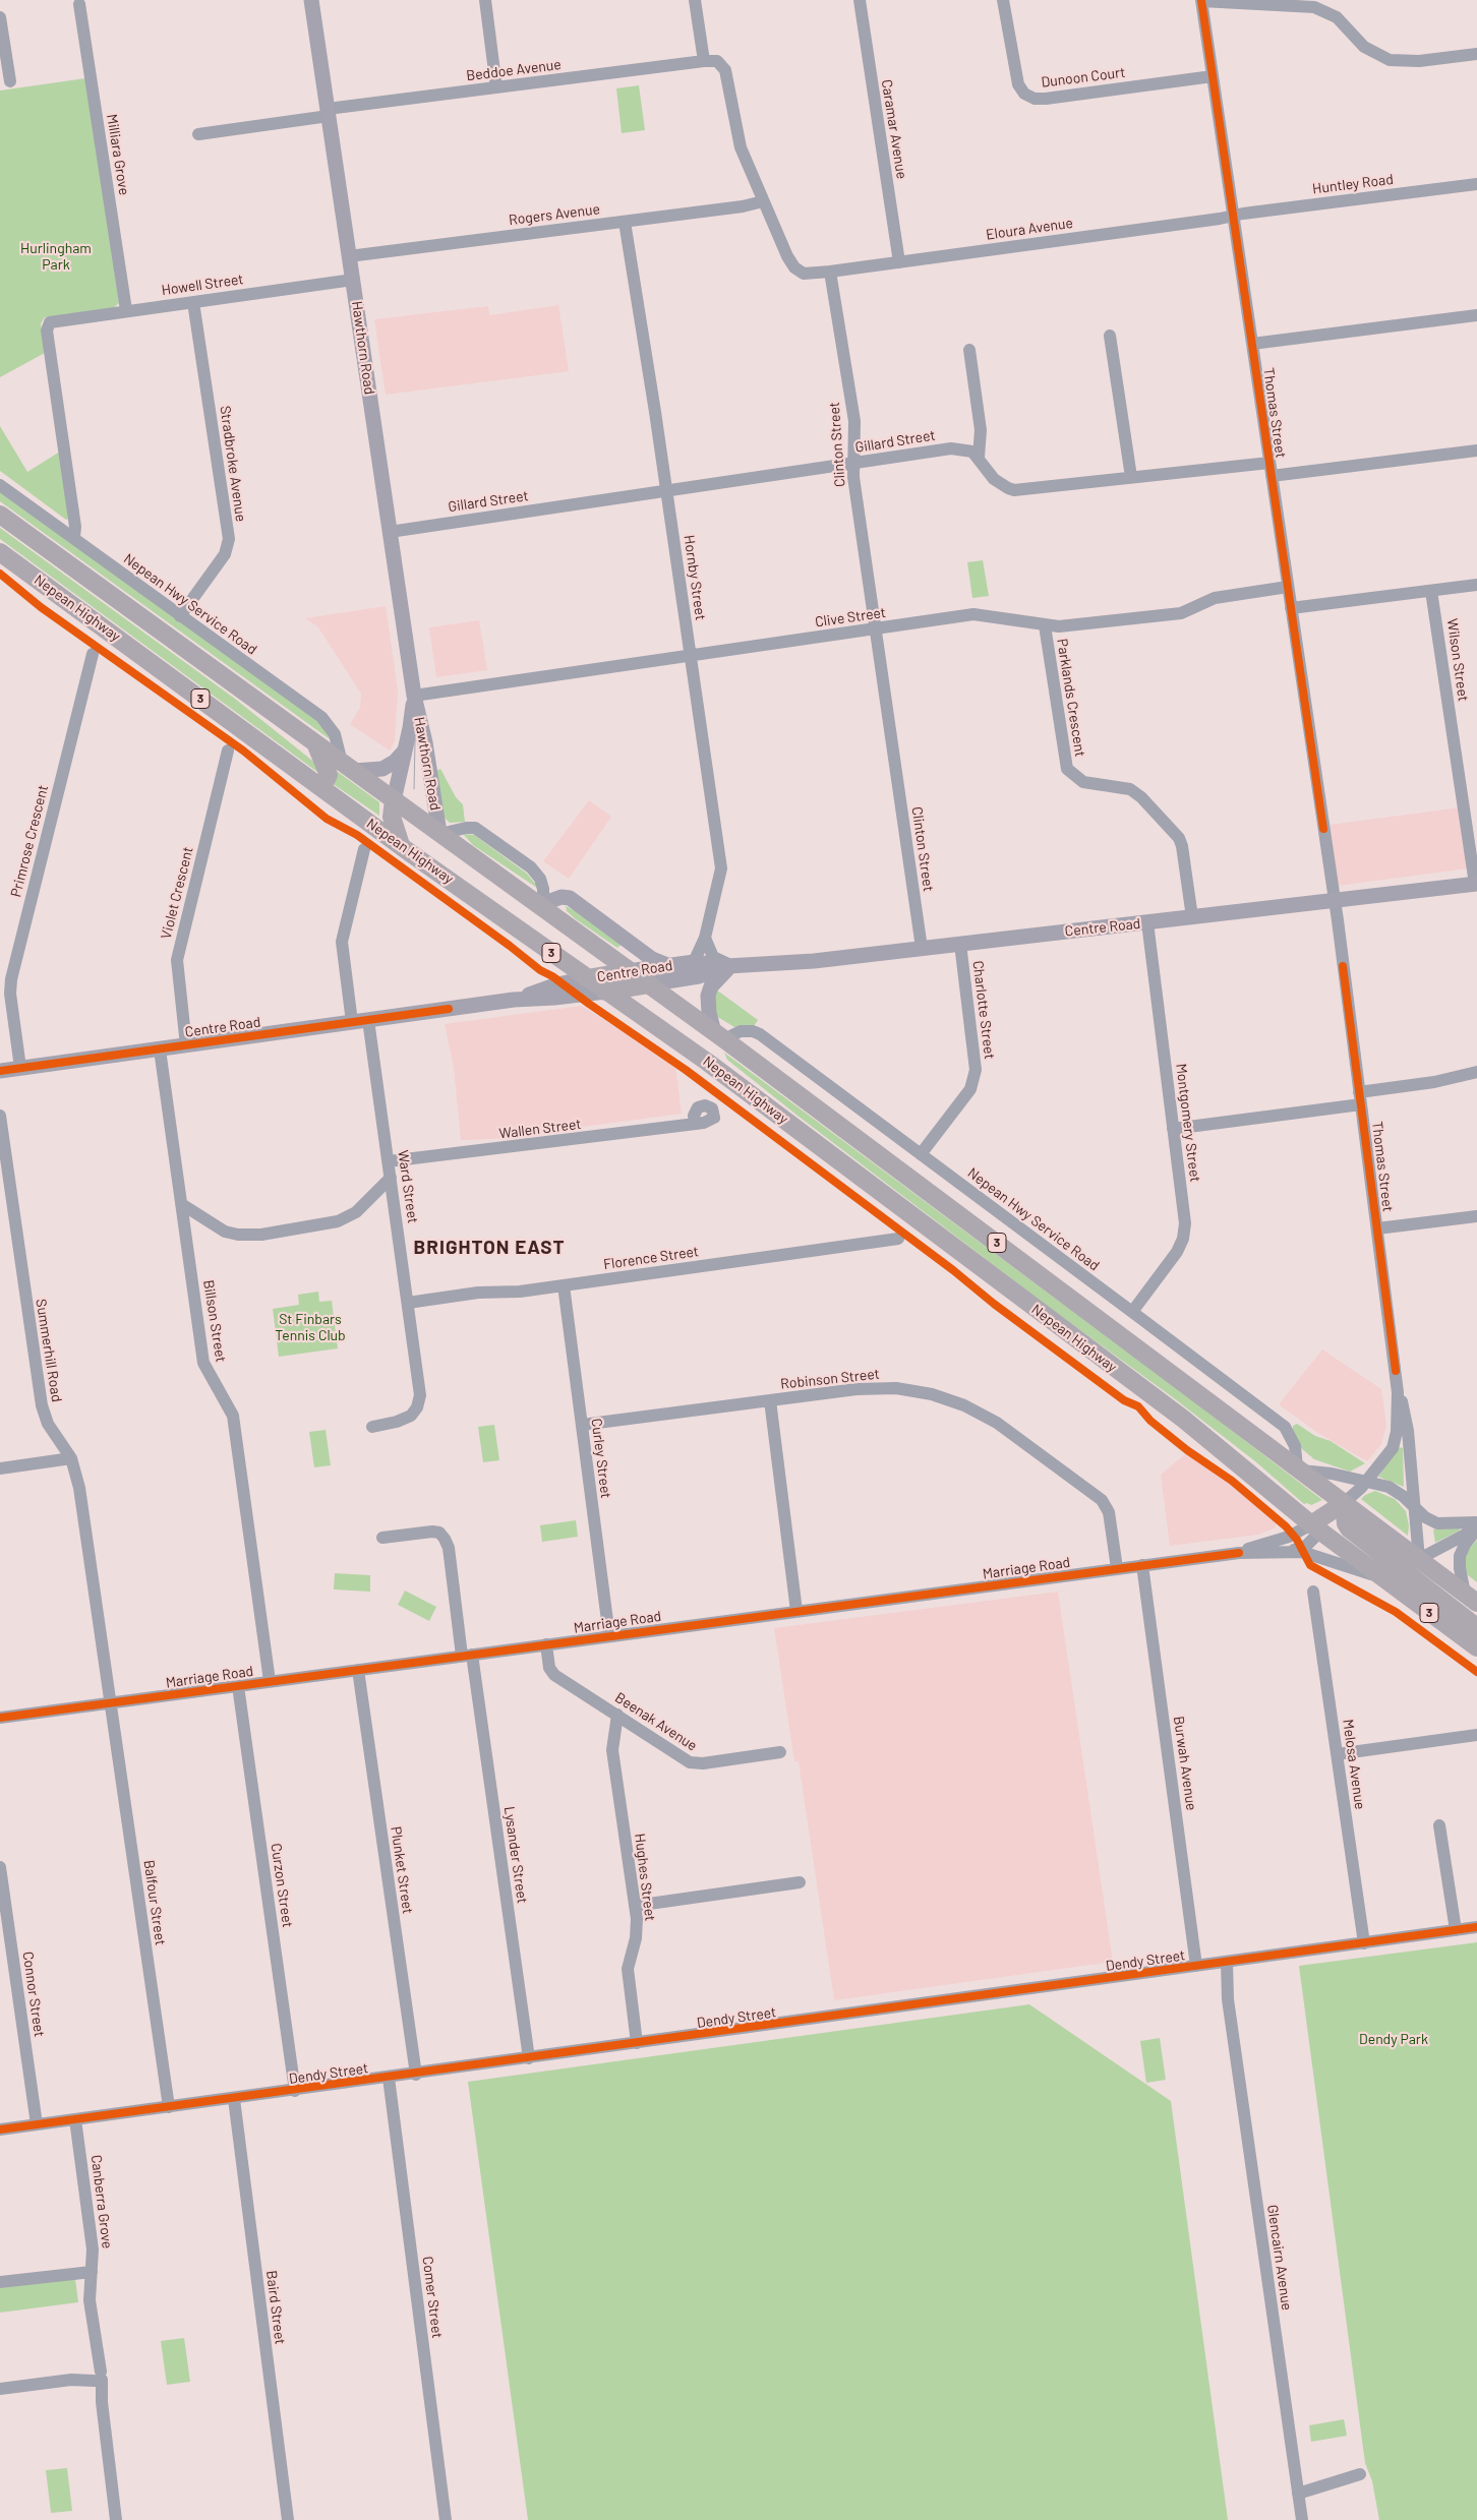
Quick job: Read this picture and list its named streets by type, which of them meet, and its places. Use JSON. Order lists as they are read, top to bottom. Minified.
{"streets":{"highway":["Nepean Highway","3","Centre Road"],"main road":["Hawthorn Road"],"street":["Beddoe Avenue","Dunoon Court","Caramar Avenue","Milliara Grove","Huntley Road","Rogers Avenue","Eloura Avenue","Howell Street","Thomas Street","Gillard Street","Clinton Street","Stradbroke Avenue","Hornby Street","Nepean Hwy Service Road","Clive Street","Wilson Street","Parklands Crescent","Primrose Crescent","Violet Crescent","Charlotte Street","Montgomery Street","Wallen Street","Ward Street","Florence Street","Billson Street","Summerhill Road","Robinson Street","Curley Street","Marriage Road","Beenak Avenue","Burwah Avenue","Melosa Avenue","Lysander Street","Plunket Street","Hughes Street","Curzon Street","Balfour Street","Dendy Street","Connor Street","Canberra Grove","Glencairn Avenue","Comer Street","Baird Street"]},"crossings":[["Beddoe Avenue","Hawthorn Road"],["Dunoon Court","Thomas Street"],["Caramar Avenue","Eloura Avenue"],["Milliara Grove","Howell Street"],["Huntley Road","Eloura Avenue"],["Huntley Road","Thomas Street"],["Rogers Avenue","Hawthorn Road"],["Rogers Avenue","Hornby Street"],["Eloura Avenue","Thomas Street"],["Eloura Avenue","Clinton Street"],["Howell Street","Hawthorn Road"],["Howell Street","Stradbroke Avenue"],["Howell Street","Nepean Hwy Service Road"],["Hawthorn Road","Gillard Street"],["Hawthorn Road","Nepean Highway"],["Hawthorn Road","Clive Street"],["Thomas Street","Nepean Highway"],["Thomas Street","Clive Street"],["Thomas Street","Centre Road"],["Gillard Street","Clinton Street"],["Gillard Street","Hornby Street"],["Clinton Street","Clive Street"],["Clinton Street","Centre Road"],["Stradbroke Avenue","Nepean Hwy Service Road"],["Hornby Street","Clive Street"],["Hornby Street","Centre Road"],["Nepean Hwy Service Road","Nepean Highway"],["Nepean Hwy Service Road","Charlotte Street"],["Nepean Hwy Service Road","Montgomery Street"],["Nepean Highway","Centre Road"],["Nepean Highway","Marriage Road"],["Clive Street","Parklands Crescent"],["Wilson Street","Centre Road"],["Parklands Crescent","Centre Road"],["Primrose Crescent","Centre Road"],["Violet Crescent","Centre Road"],["Centre Road","Charlotte Street"],["Centre Road","Montgomery Street"],["Centre Road","Ward Street"],["Centre Road","Billson Street"],["Wallen Street","Ward Street"],["Ward Street","Florence Street"],["Florence Street","Curley Street"],["Billson Street","Marriage Road"],["Summerhill Road","Marriage Road"],["Summerhill Road","Balfour Street"],["Robinson Street","Curley Street"],["Robinson Street","Marriage Road"],["Curley Street","Marriage Road"],["Marriage Road","Beenak Avenue"],["Marriage Road","Burwah Avenue"],["Marriage Road","Lysander Street"],["Marriage Road","Plunket Street"],["Marriage Road","Curzon Street"],["Marriage Road","Balfour Street"],["Beenak Avenue","Hughes Street"],["Burwah Avenue","Dendy Street"],["Melosa Avenue","Dendy Street"],["Lysander Street","Dendy Street"],["Plunket Street","Dendy Street"],["Hughes Street","Dendy Street"],["Curzon Street","Dendy Street"],["Balfour Street","Dendy Street"],["Dendy Street","Connor Street"],["Dendy Street","Canberra Grove"],["Dendy Street","Glencairn Avenue"],["Dendy Street","Comer Street"],["Dendy Street","Baird Street"]],"districts":["BRIGHTON EAST"],"parks":["Hurlingham Park","St Finbars Tennis Club","Dendy Park"]}
